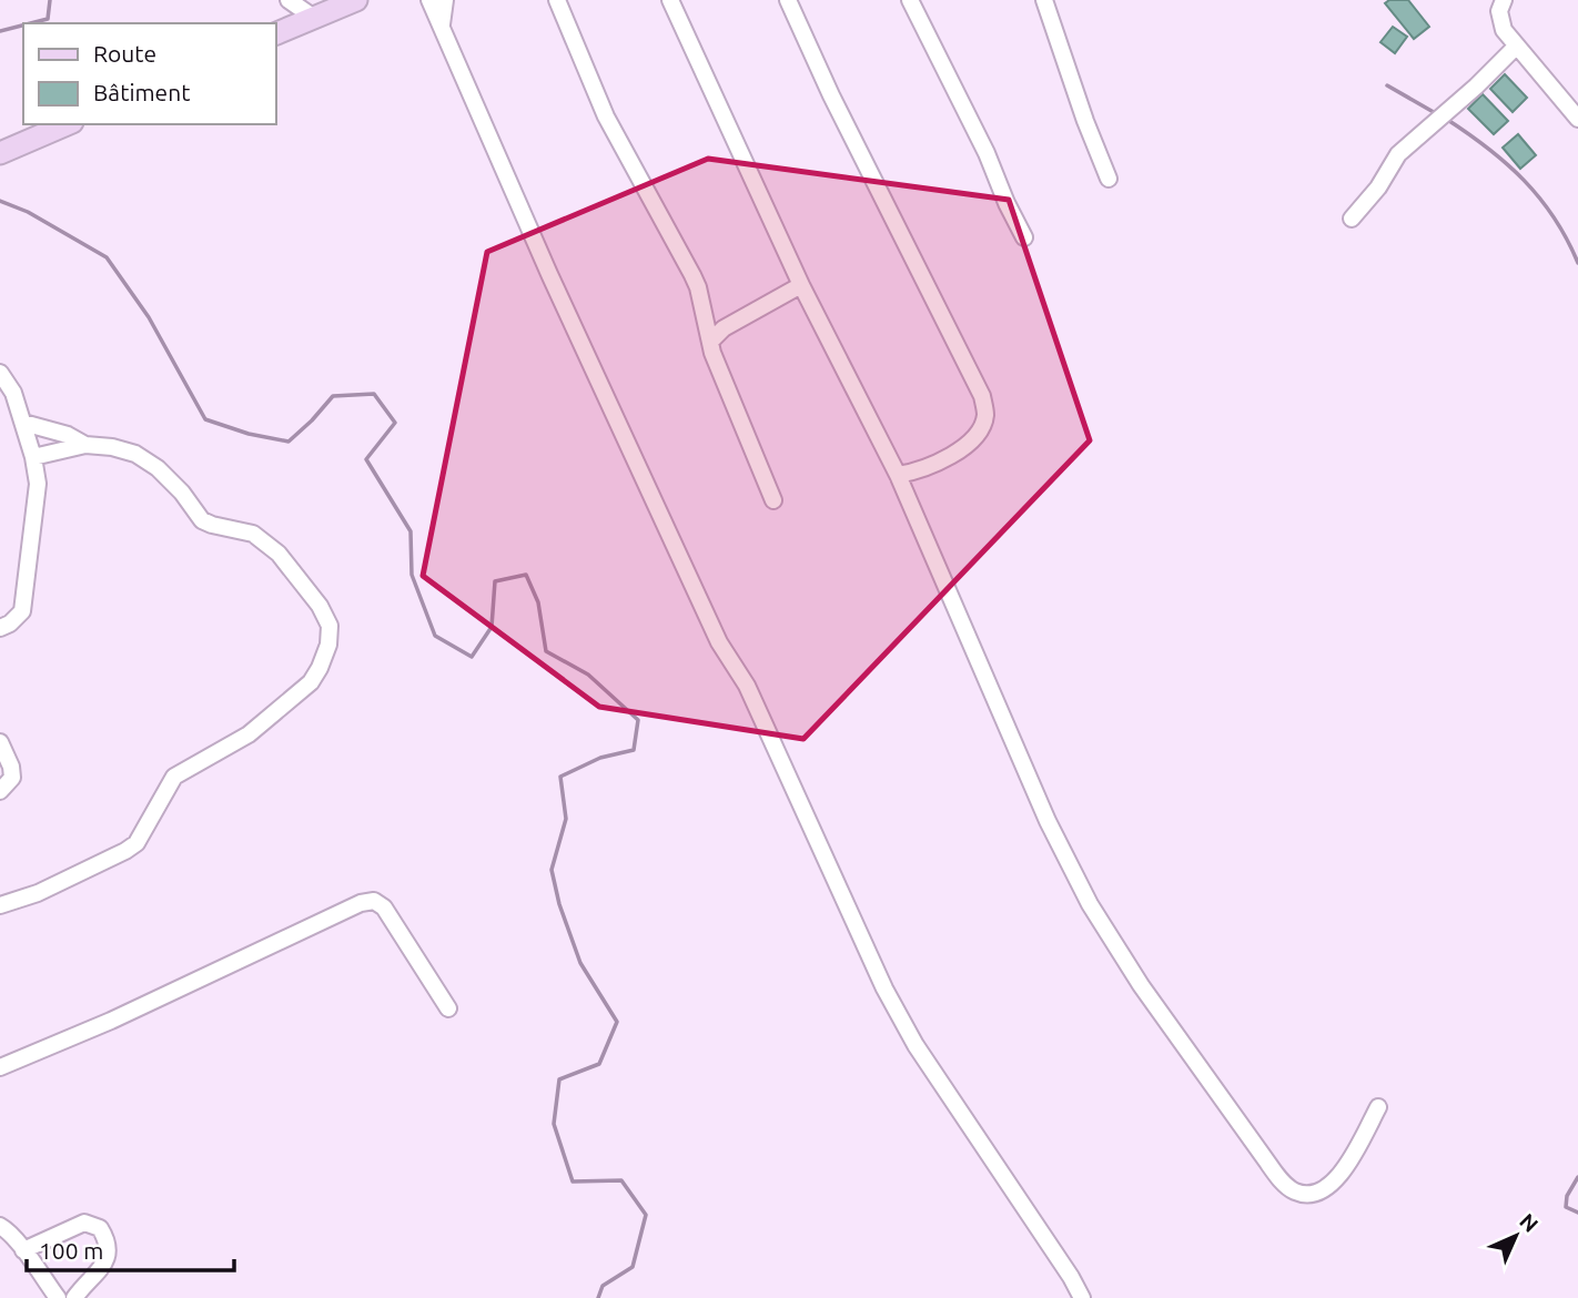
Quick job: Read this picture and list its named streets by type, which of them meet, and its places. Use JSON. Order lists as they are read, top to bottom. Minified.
{"legend":["Route","Bâtiment"],"scale_bar":"100 m","north":"top right"}
